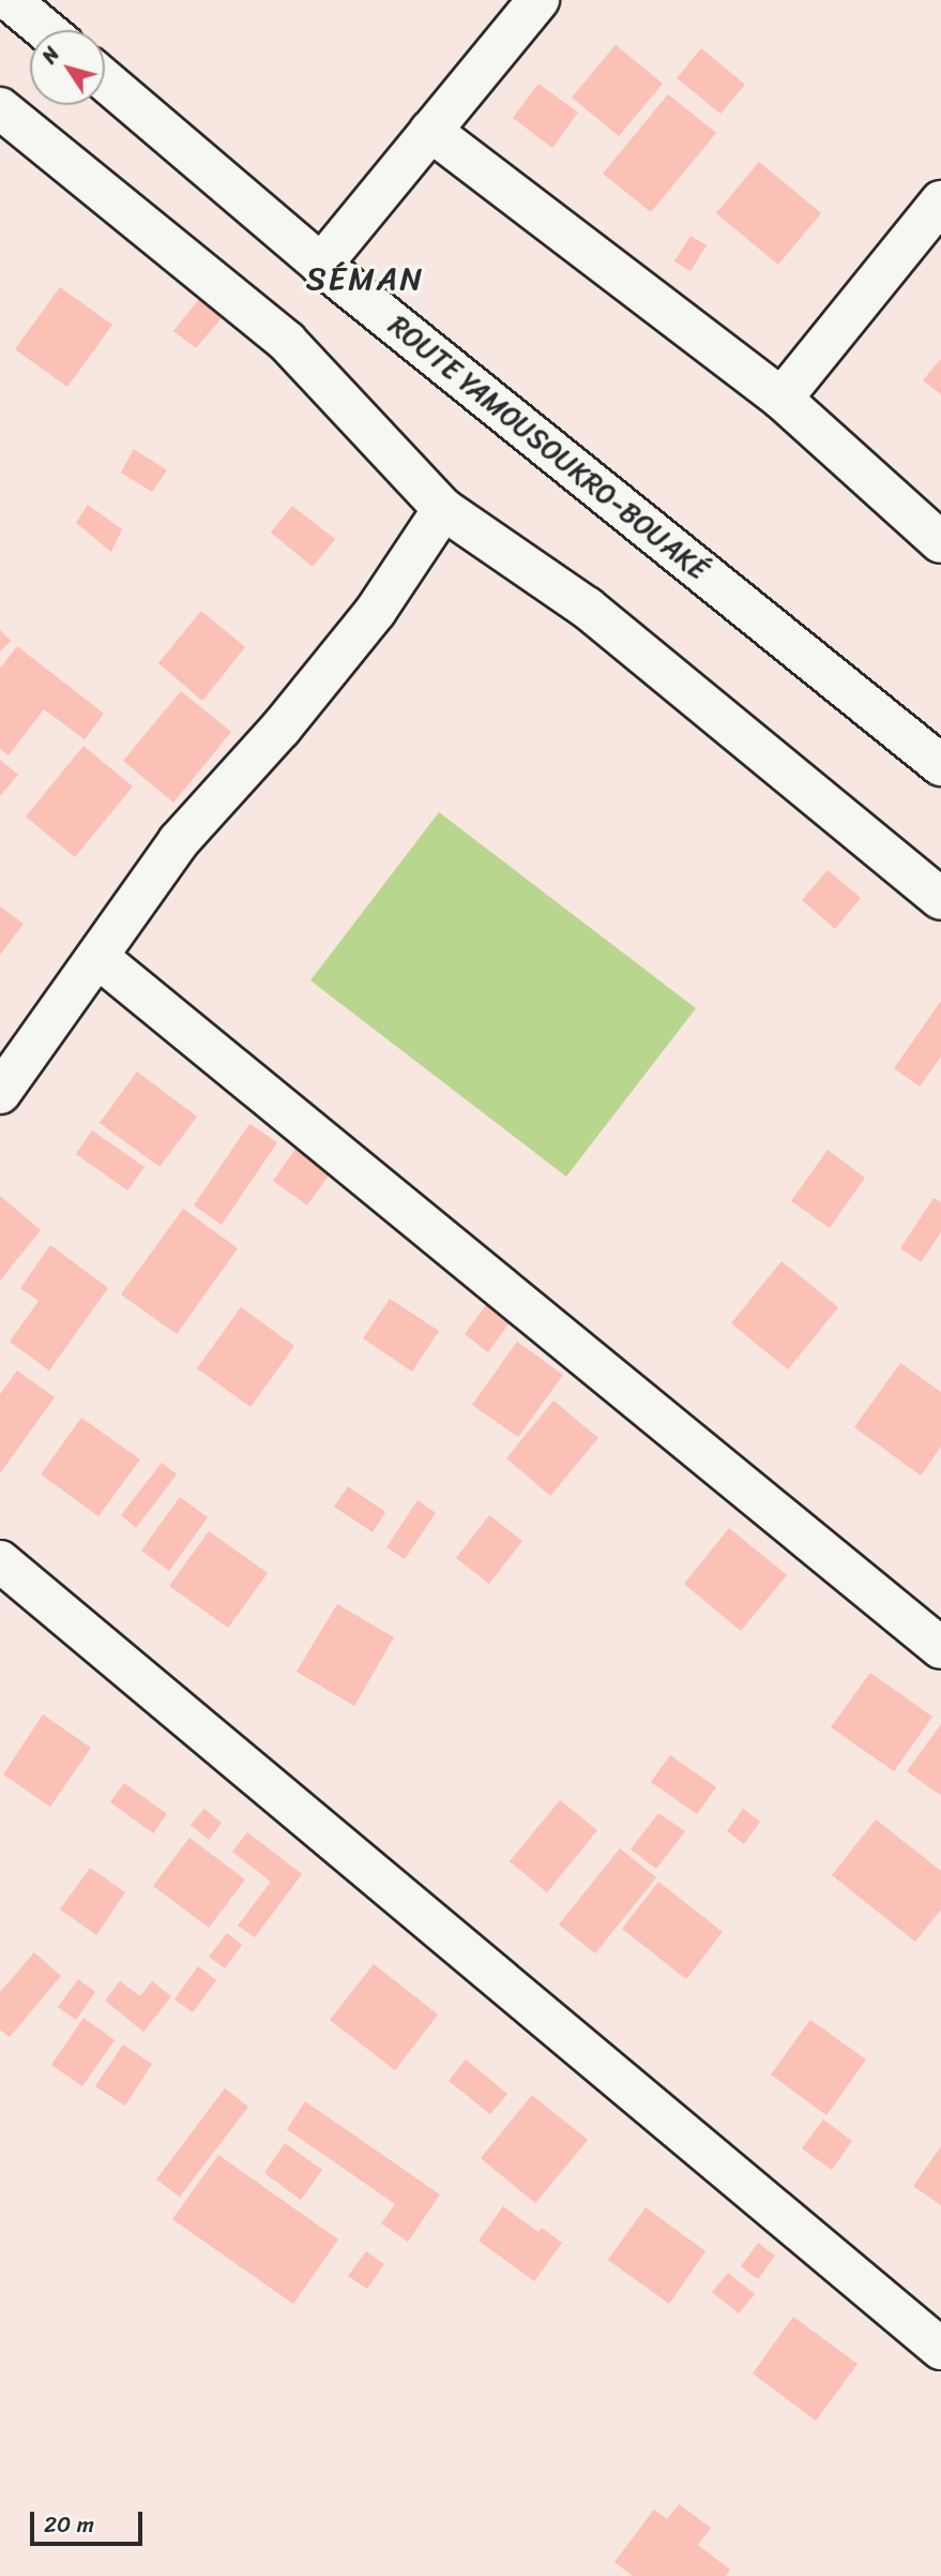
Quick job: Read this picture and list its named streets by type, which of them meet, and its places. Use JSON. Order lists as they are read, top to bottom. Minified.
{"streets":{"street":["ROUTE YAMOUSOUKRO-BOUAKÉ"]},"districts":["SÉMAN"],"scale_bar":"20 m","north":"top left"}
